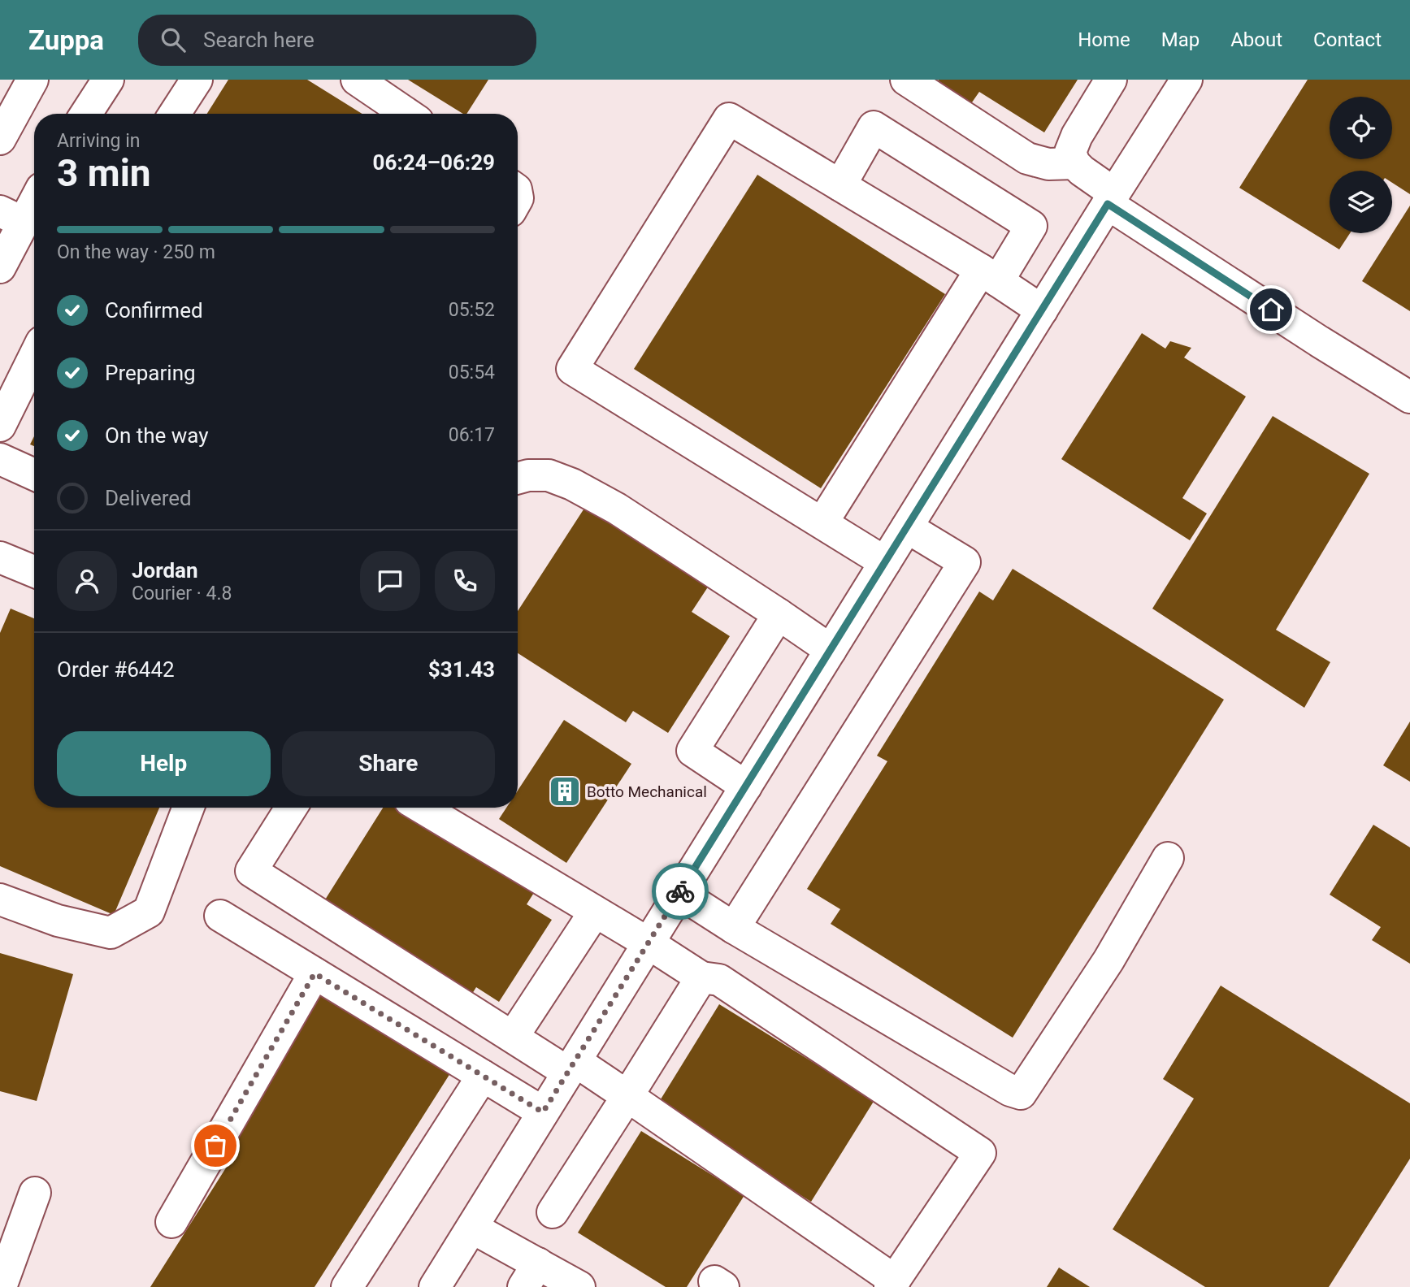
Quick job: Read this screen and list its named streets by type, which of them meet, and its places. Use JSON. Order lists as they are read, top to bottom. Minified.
{"places":{"building":["Botto Mechanical"]},"page":{"header":"Zuppa","search":"Search here","nav":["Home","Map","About","Contact"],"heading":["3 min","Arriving in","06:24–06:29"],"panel":["Jordan","Courier · 4.8","Order #6442","$31.43"],"bar":"On the way · 250 m","list":[["Confirmed","05:52"],["Preparing","05:54"],["On the way","06:17"],"Delivered"],"buttons":["Help","Share"]}}
